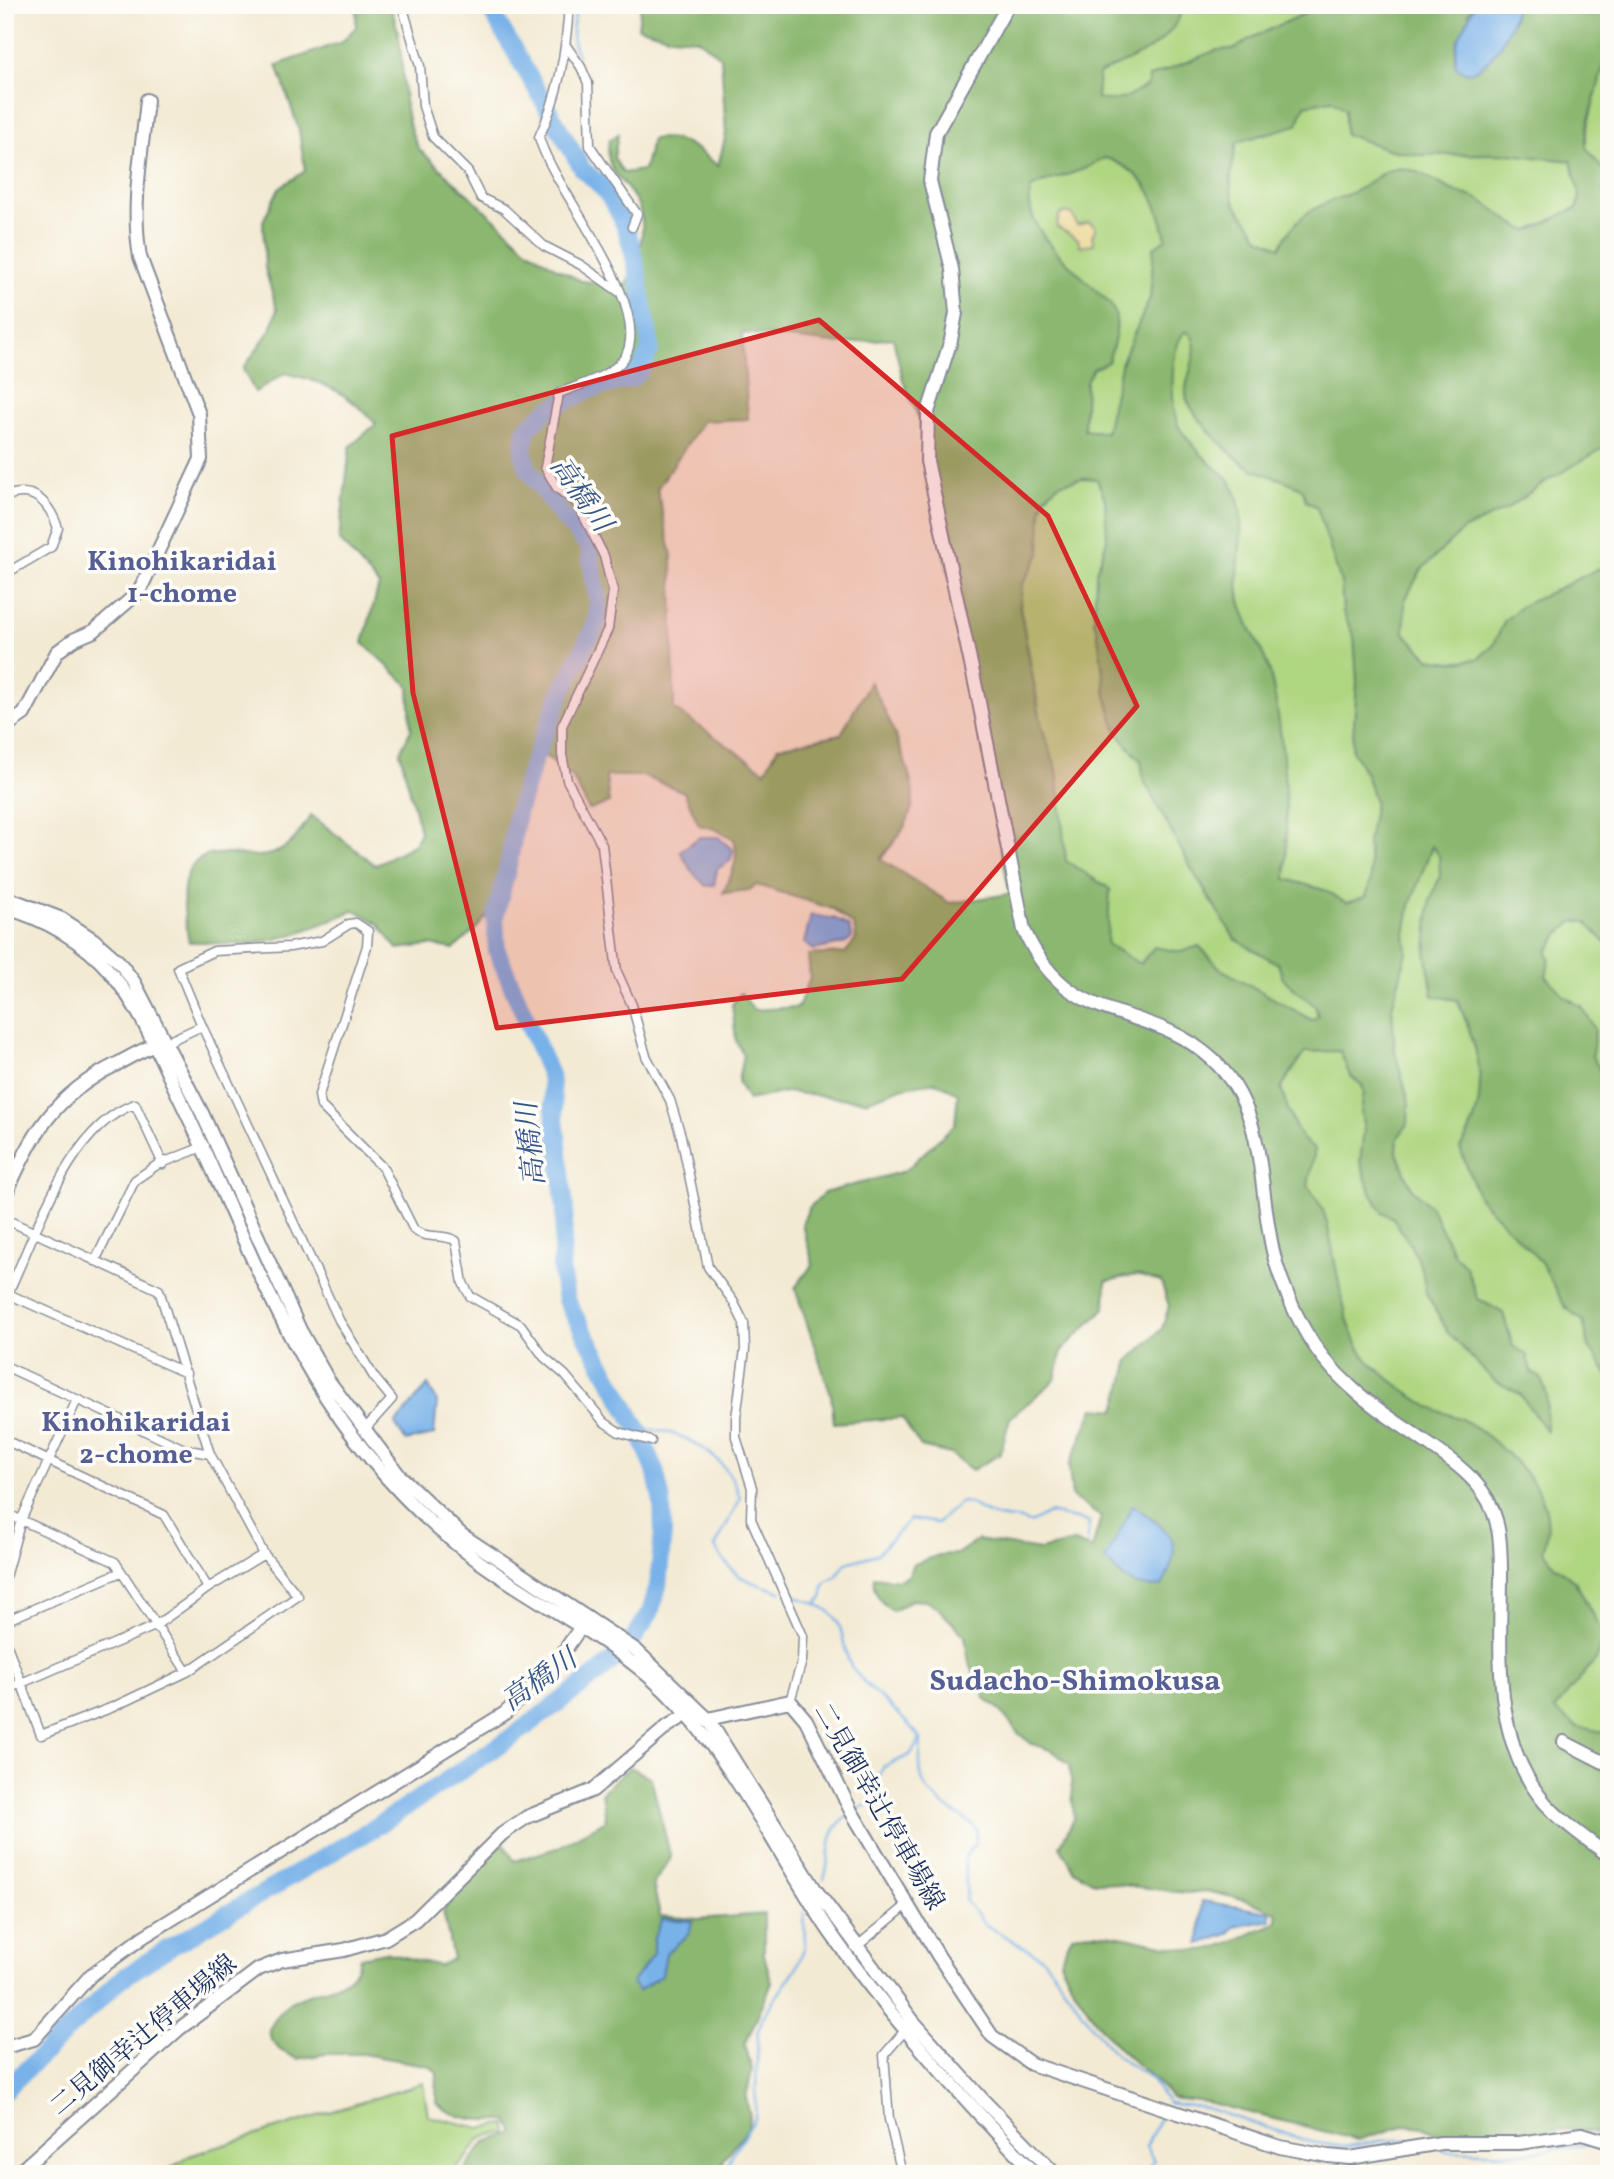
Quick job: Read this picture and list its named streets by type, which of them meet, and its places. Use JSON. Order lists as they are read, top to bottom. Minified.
{"streets":{"street":["二見御幸辻停車場線"]},"districts":["Kinohikaridai 1-chome","Kinohikaridai 2-chome","Sudacho-Shimokusa"],"water":["高橋川"]}
